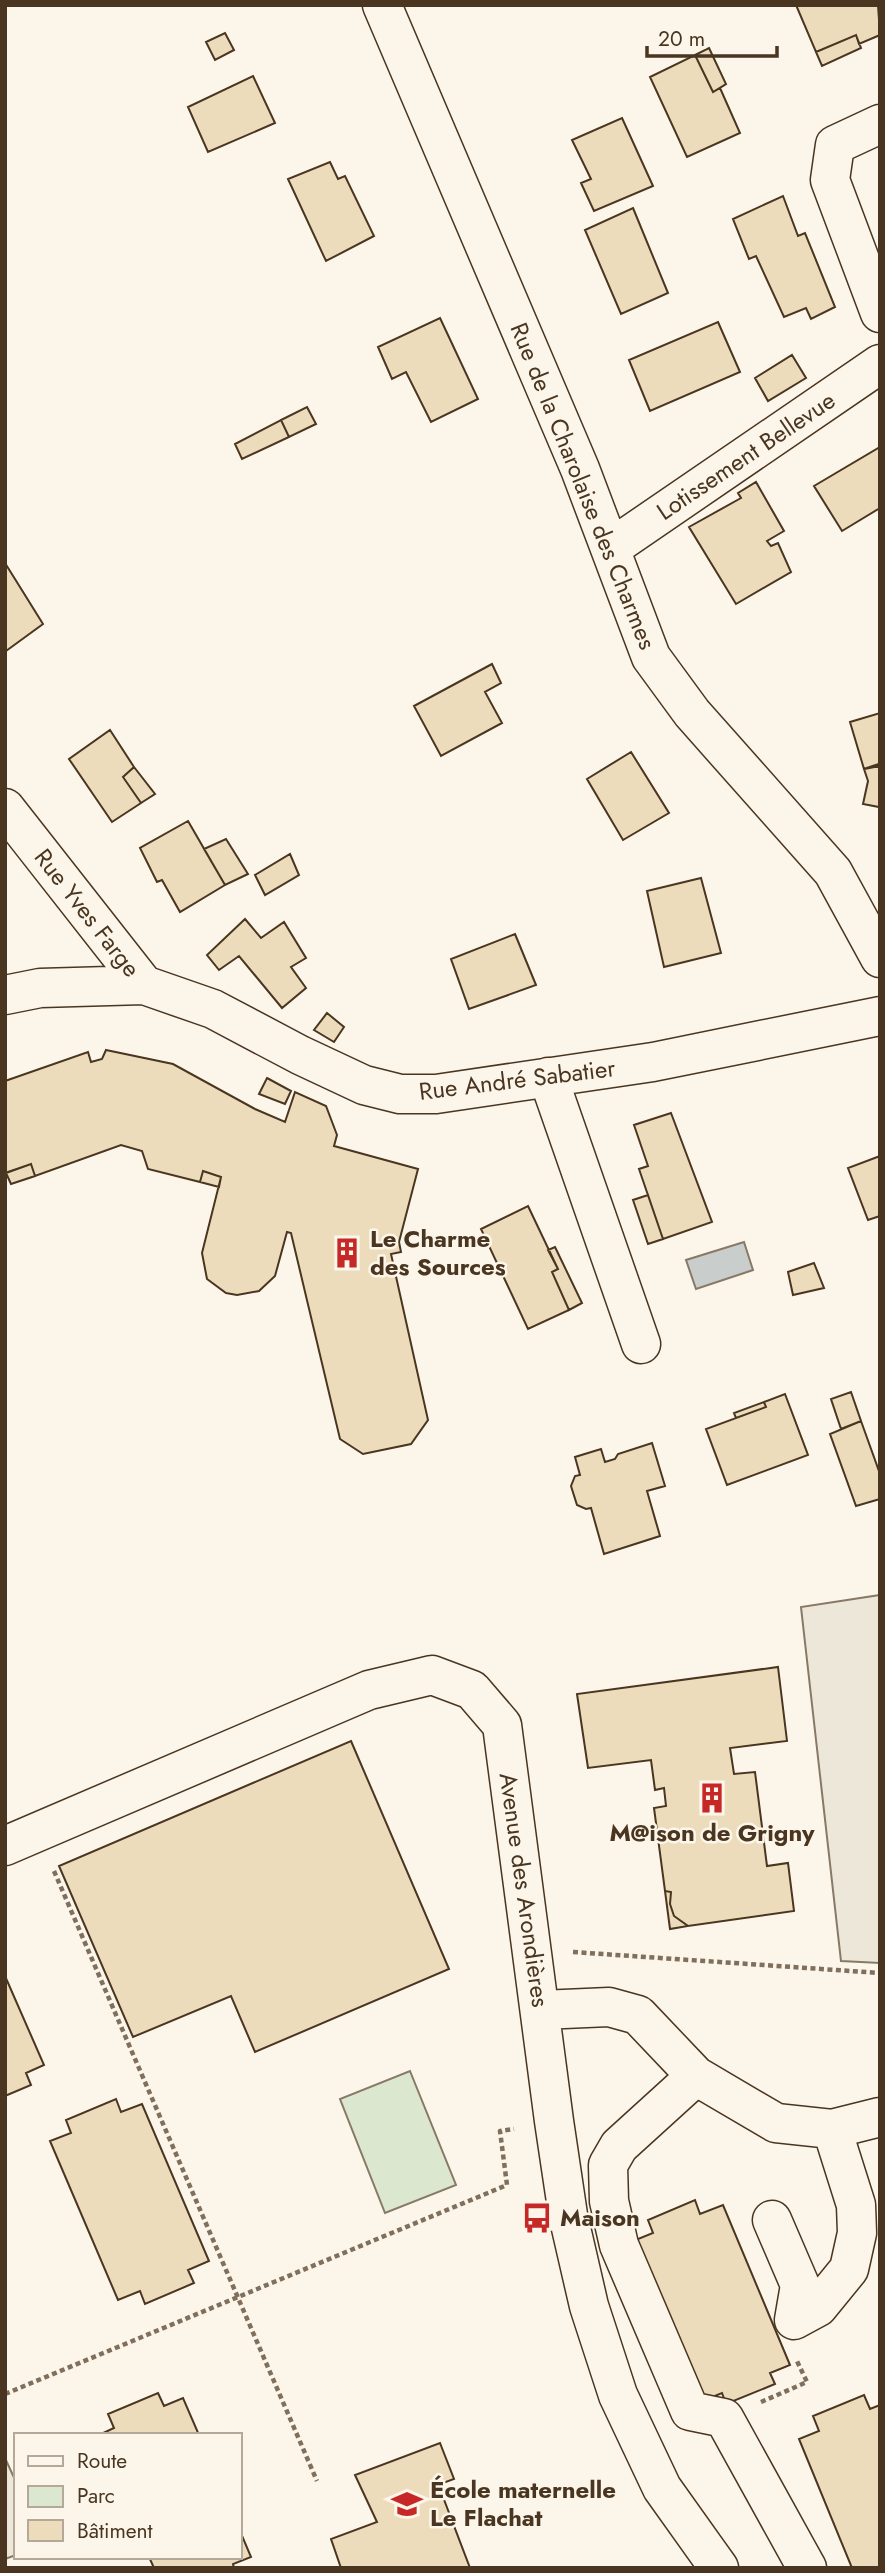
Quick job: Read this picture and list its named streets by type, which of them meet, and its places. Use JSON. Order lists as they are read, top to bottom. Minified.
{"streets":{"street":["Lotissement Bellevue","Rue de la Charolaise des Charmes","Rue Yves Farge","Rue André Sabatier","Avenue des Arondières"]},"crossings":[["Lotissement Bellevue","Rue de la Charolaise des Charmes"],["Rue Yves Farge","Rue André Sabatier"]],"places":{"building":["Le Charme des Sources","M@ison de Grigny"],"bus stop":["Maison"],"school or university":["École maternelle Le Flachat"]},"legend":["Route","Parc","Bâtiment"],"scale_bar":"20 m"}
